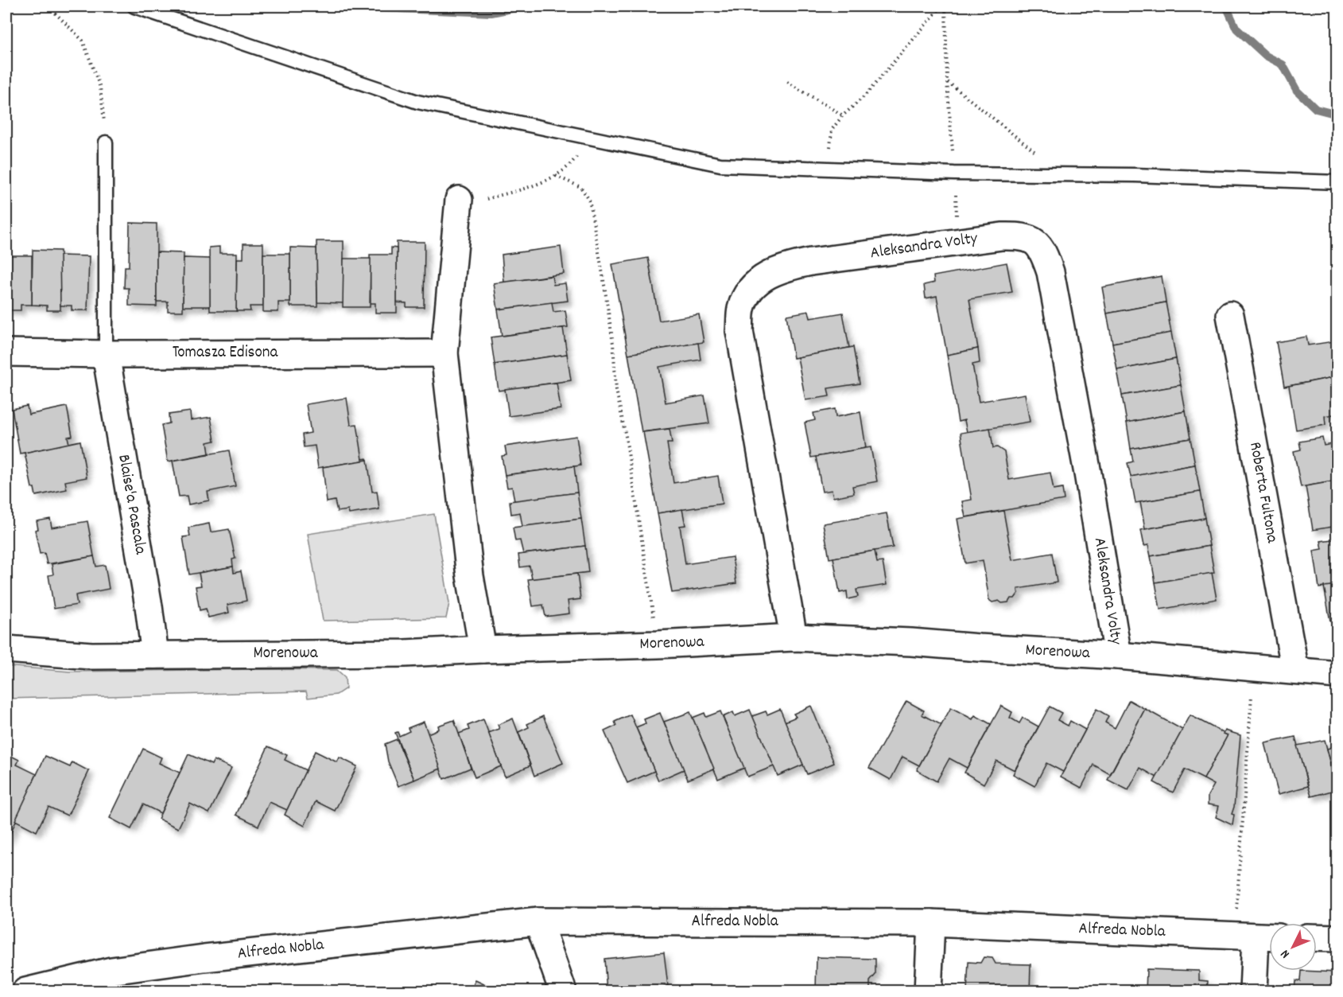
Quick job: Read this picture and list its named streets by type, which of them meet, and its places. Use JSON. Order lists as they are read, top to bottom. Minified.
{"streets":{"street":["Aleksandra Volty","Tomasza Edisona","Roberta Fultona","Blaise'a Pascala","Morenowa","Alfreda Nobla"]},"crossings":[["Aleksandra Volty","Morenowa"],["Tomasza Edisona","Blaise'a Pascala"],["Roberta Fultona","Morenowa"],["Blaise'a Pascala","Morenowa"]],"north":"bottom left"}
